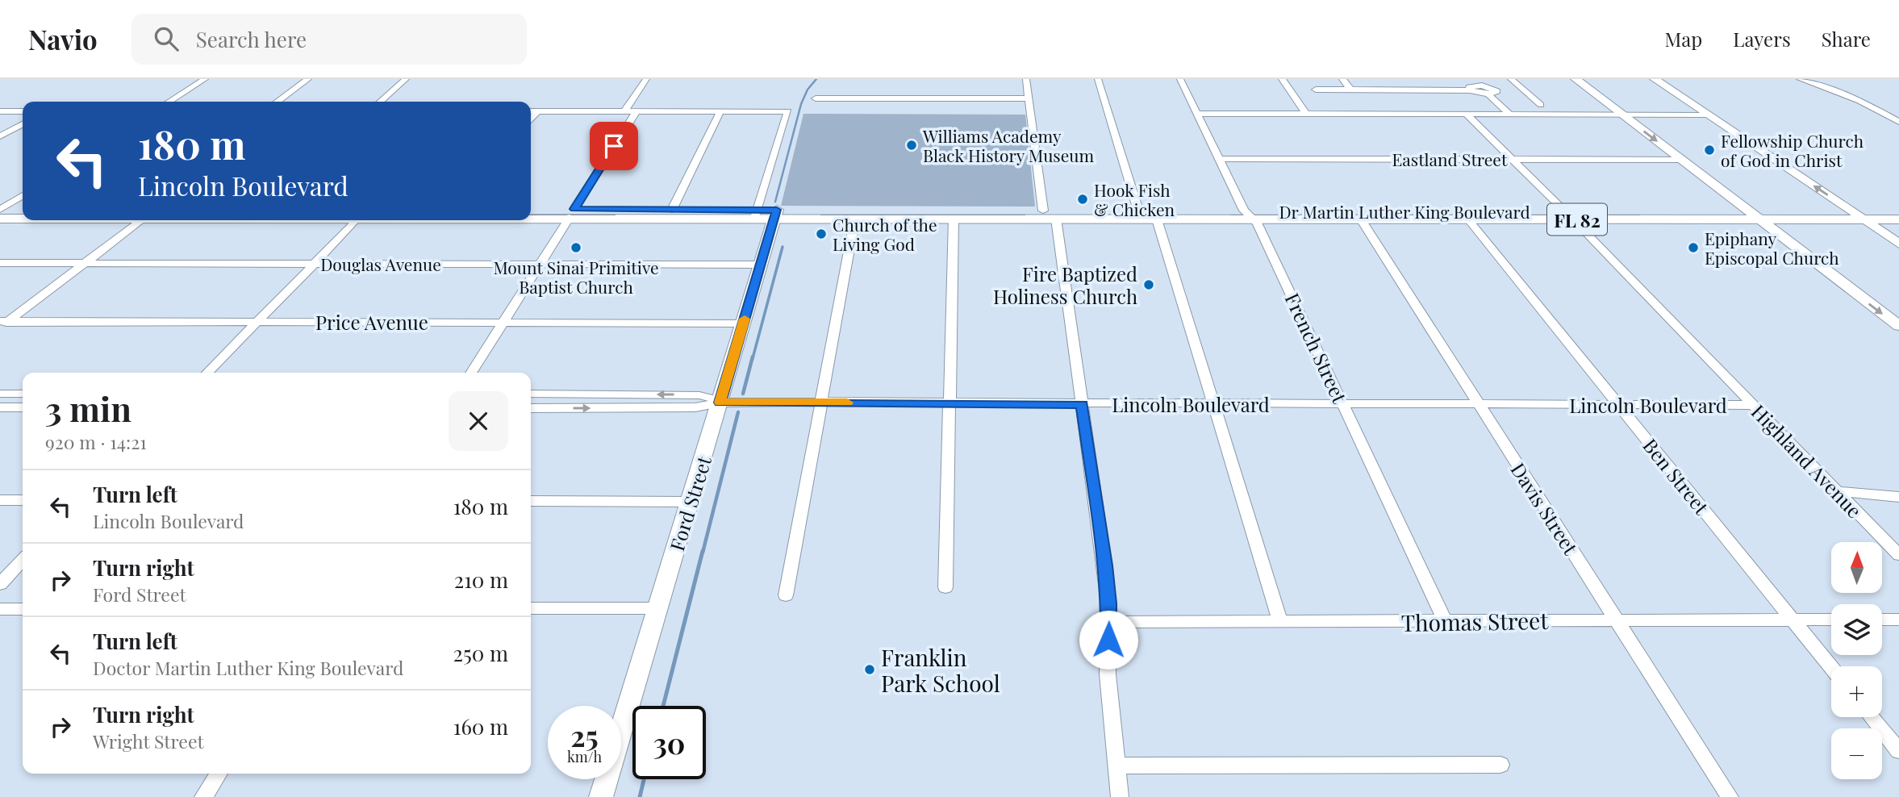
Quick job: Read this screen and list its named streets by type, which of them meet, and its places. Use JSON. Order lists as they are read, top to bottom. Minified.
{"streets":{"main road":["Dr Martin Luther King Boulevard","FL 82"],"street":["Eastland Street","Douglas Avenue","Price Avenue","French Street","Lincoln Boulevard","Highland Avenue","Ben Street","Ford Street","Davis Street","Thomas Street"]},"crossings":[["Eastland Street","French Street"],["Eastland Street","Highland Avenue"],["Dr Martin Luther King Boulevard","FL 82"],["Dr Martin Luther King Boulevard","French Street"],["Dr Martin Luther King Boulevard","Highland Avenue"],["Dr Martin Luther King Boulevard","Ben Street"],["Dr Martin Luther King Boulevard","Davis Street"],["FL 82","Ford Street"],["Douglas Avenue","Ford Street"],["Price Avenue","Ford Street"],["French Street","Lincoln Boulevard"],["French Street","Thomas Street"],["Lincoln Boulevard","Highland Avenue"],["Lincoln Boulevard","Ben Street"],["Lincoln Boulevard","Ford Street"],["Lincoln Boulevard","Davis Street"],["Ben Street","Thomas Street"],["Davis Street","Thomas Street"]],"places":["Williams Academy Black History Museum","Fellowship Church of God in Christ","Hook Fish & Chicken","Church of the Living God","Mount Sinai Primitive Baptist Church","Epiphany Episcopal Church","Fire Baptized Holiness Church","Franklin Park School"],"north":"top","page":{"header":"Navio","search":"Search here","nav":["Map","Layers","Share"],"turn":["180 m","Lincoln Boulevard"],"heading":["3 min","920 m · 14:21"],"list":[{"name":"Turn left","note":"Lincoln Boulevard","value":"180 m"},{"name":"Turn right","note":"Ford Street","value":"210 m"},{"name":"Turn left","note":"Doctor Martin Luther King Boulevard","value":"250 m"},{"name":"Turn right","note":"Wright Street","value":"160 m"}],"map_buttons":["+","−"],"speed":"25 km/h","limit":"30"}}
